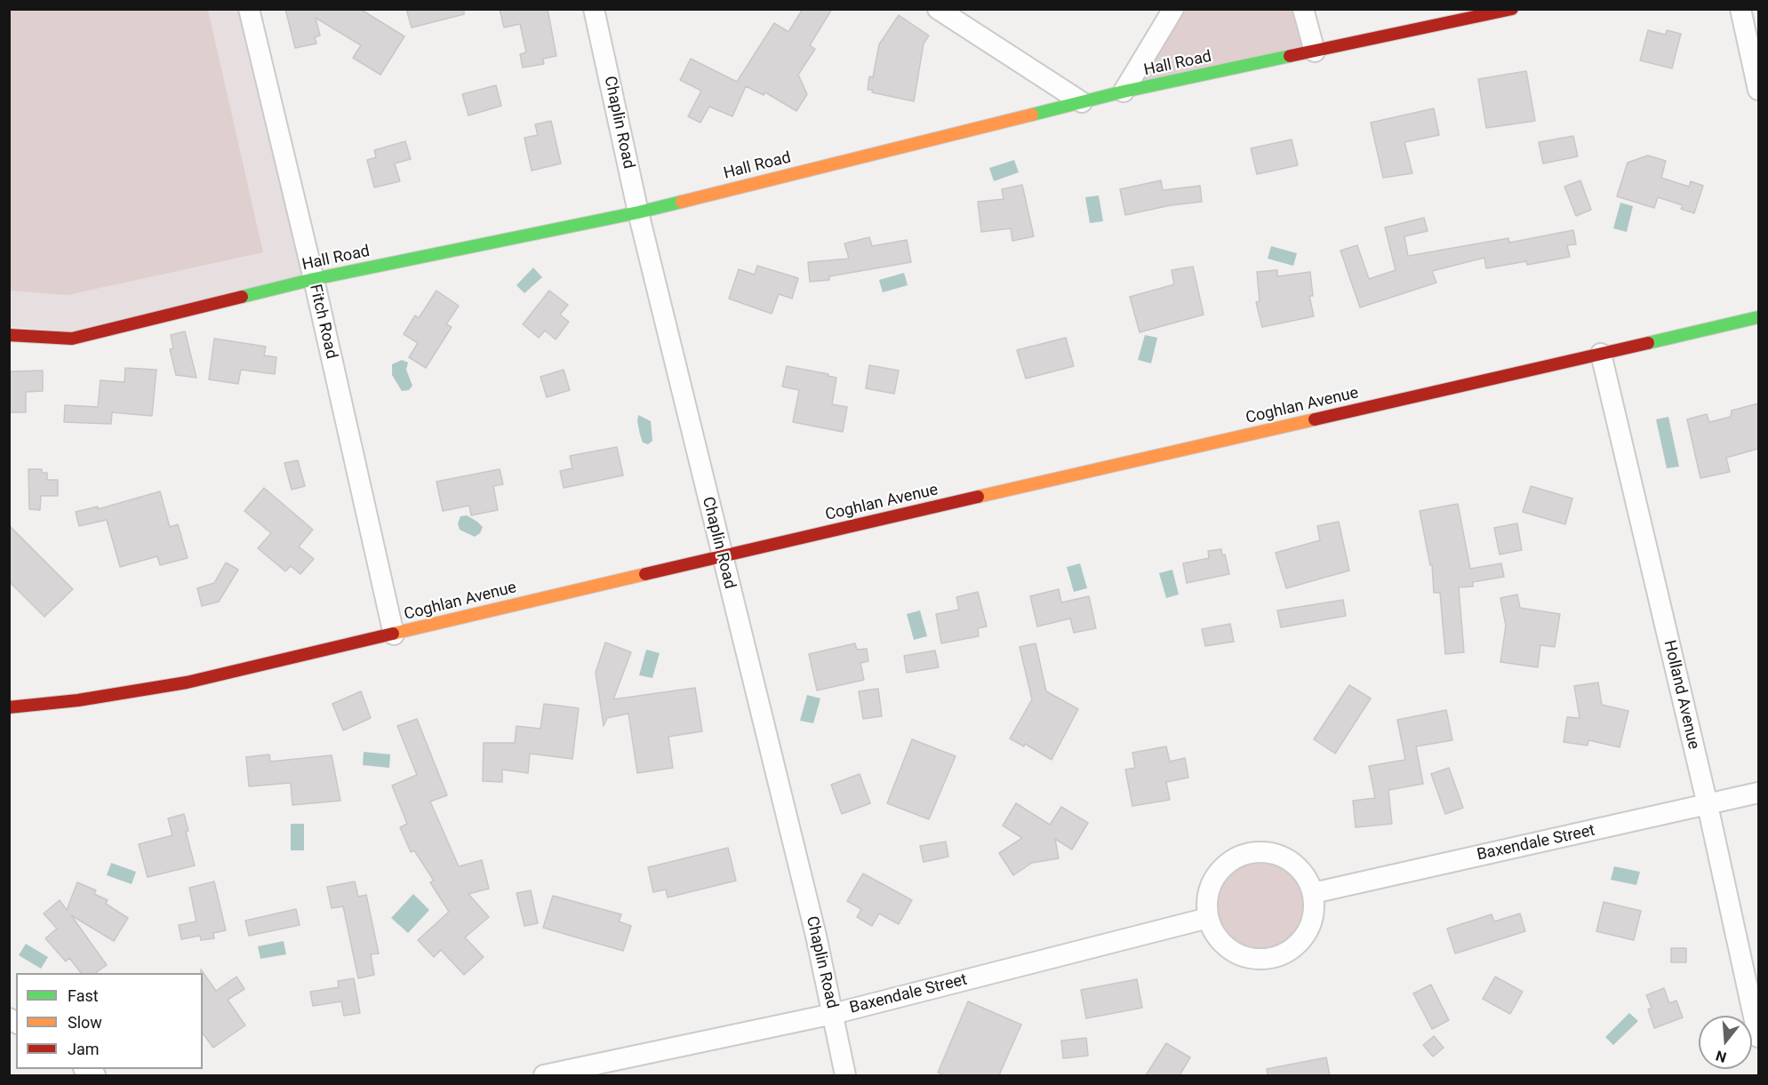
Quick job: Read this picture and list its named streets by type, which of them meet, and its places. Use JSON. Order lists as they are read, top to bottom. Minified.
{"streets":{"street":["Hall Road","Chaplin Road","Fitch Road","Coghlan Avenue","Holland Avenue","Baxendale Street"]},"crossings":[["Hall Road","Chaplin Road"],["Hall Road","Fitch Road"],["Chaplin Road","Coghlan Avenue"],["Chaplin Road","Baxendale Street"],["Fitch Road","Coghlan Avenue"],["Coghlan Avenue","Holland Avenue"],["Holland Avenue","Baxendale Street"]],"legend":["Fast","Slow","Jam"],"north":"bottom"}
